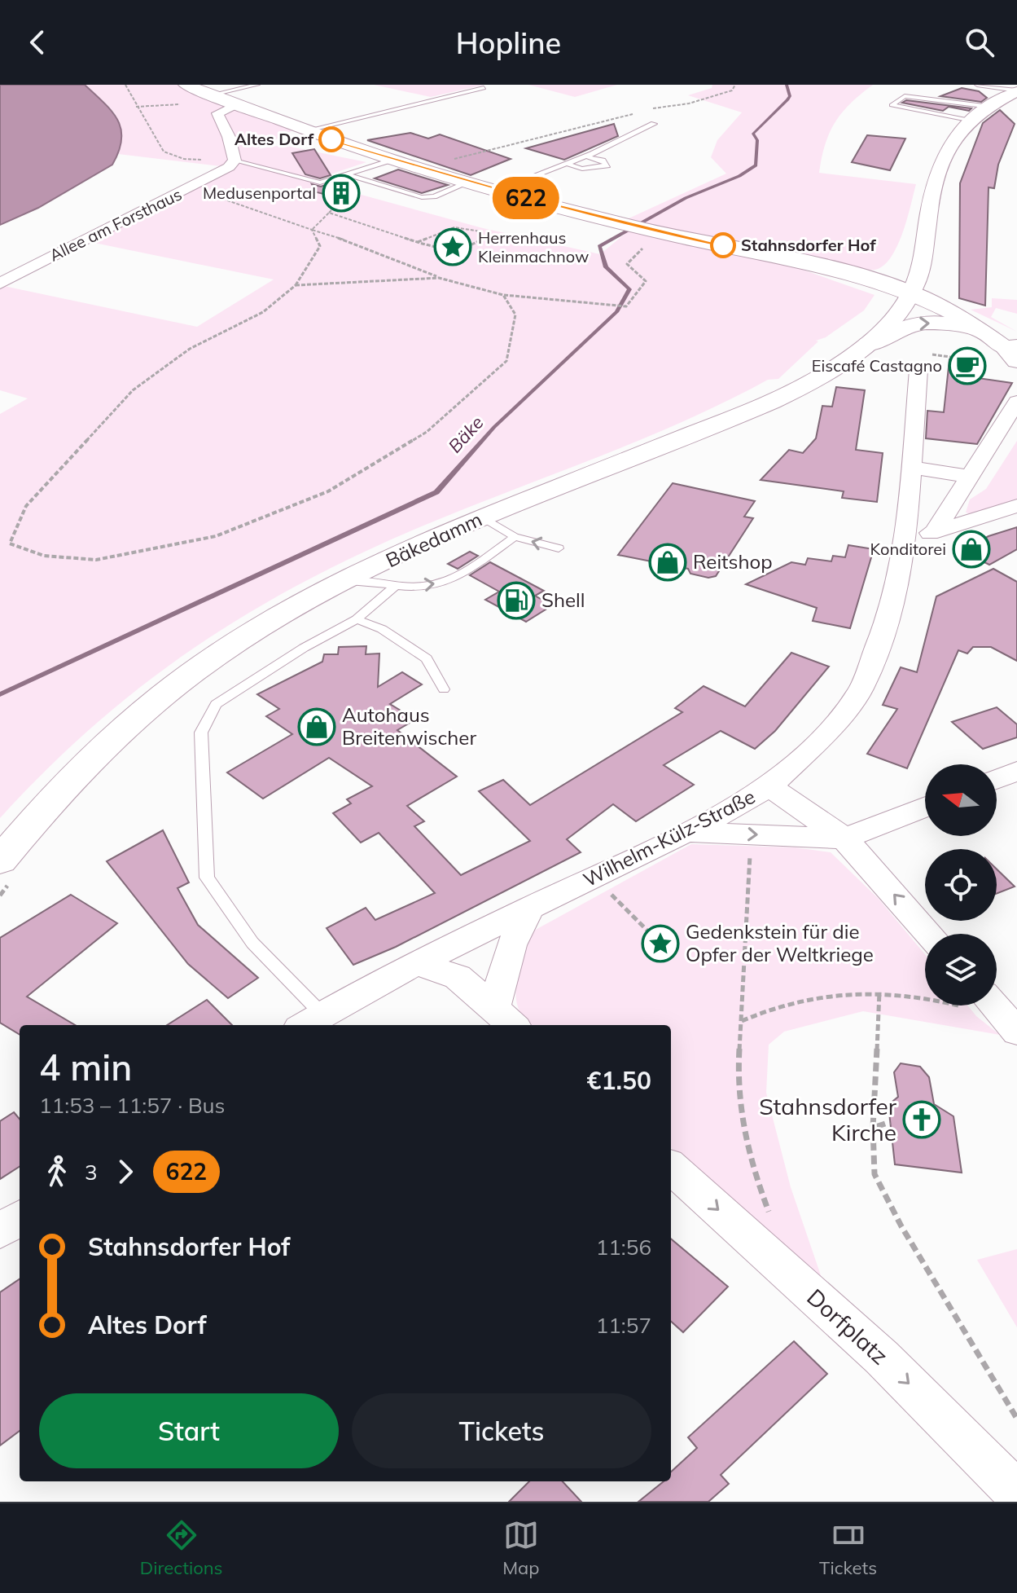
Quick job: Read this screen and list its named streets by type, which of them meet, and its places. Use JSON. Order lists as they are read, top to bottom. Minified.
{"streets":{"street":["Allee am Forsthaus","Bäkedamm","Wilhelm-Külz-Straße","Dorfplatz"]},"one_way":["Dorfplatz"],"water":["Bäke"],"places":{"other":["Altes Dorf","Stahnsdorfer Hof"],"building":["Medusenportal"],"place":["Herrenhaus Kleinmachnow","Gedenkstein für die Opfer der Weltkriege"],"cafe":["Eiscafé Castagno"],"shop":["Konditorei","Reitshop","Autohaus Breitenwischer"],"fuel station":["Shell"],"church":["Stahnsdorfer Kirche"]},"lines":["bus line 622"],"north":"left","page":{"header":"Hopline","on_map":"622","heading":["4 min","11:53 – 11:57 · Bus","€1.50"],"legs":["3","622"],"list":[{"name":"Stahnsdorfer Hof","value":"11:56"},{"name":"Altes Dorf","value":"11:57"}],"buttons":["Start","Tickets"],"tabs":["Directions","Map","Tickets"]}}
